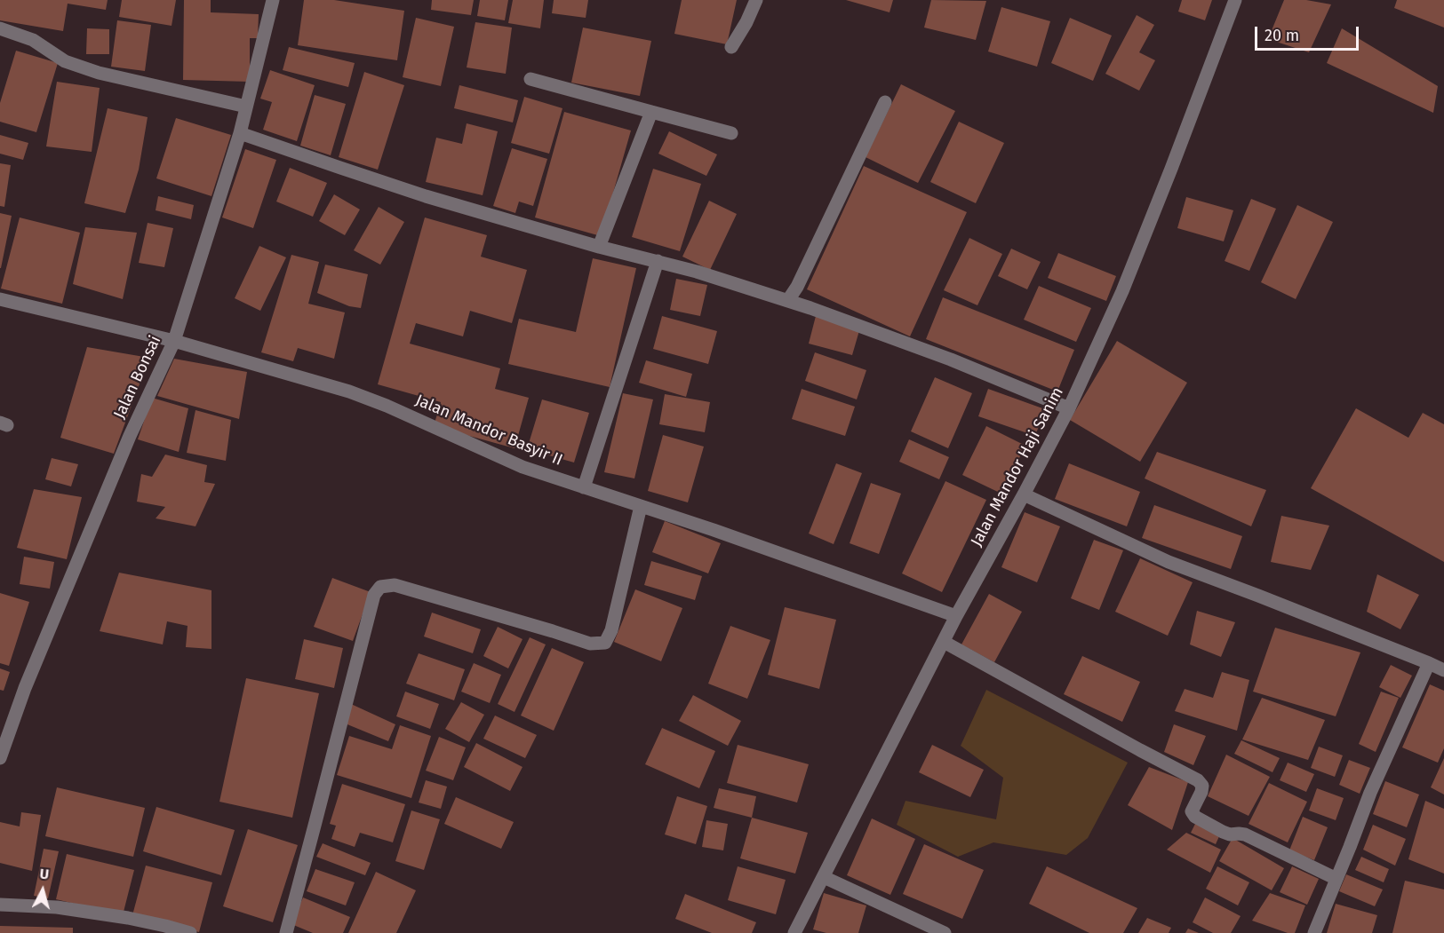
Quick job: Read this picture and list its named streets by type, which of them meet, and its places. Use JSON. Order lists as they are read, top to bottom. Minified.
{"streets":{"street":["Jalan Bonsai","Jalan Mandor Basyir II","Jalan Mandor Haji Sanim"]},"crossings":[["Jalan Bonsai","Jalan Mandor Basyir II"],["Jalan Mandor Basyir II","Jalan Mandor Haji Sanim"]],"scale_bar":"20 m","north":"top"}
